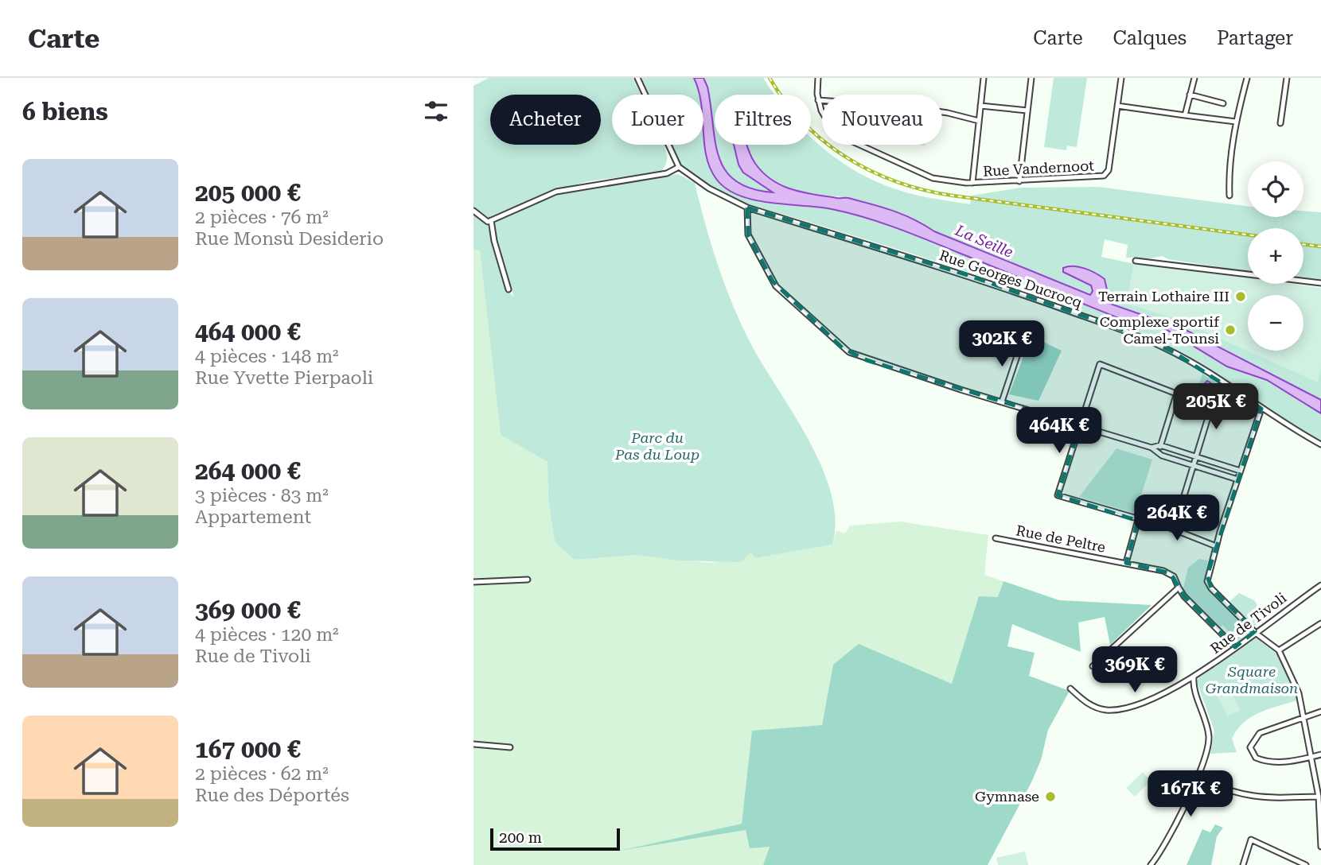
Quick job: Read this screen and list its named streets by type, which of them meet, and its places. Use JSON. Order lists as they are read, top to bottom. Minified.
{"streets":{"street":["Rue Vandernoot","Rue Georges Ducrocq","Rue de Peltre","Rue de Tivoli"]},"crossings":[["Rue de Peltre","Rue de Tivoli"]],"water":["La Seille"],"parks":["Parc du Pas du Loup","Square Grandmaison"],"places":["Terrain Lothaire III","Complexe sportif Camel-Tounsi","Gymnase"],"scale_bar":"200 m","page":{"header":"Carte","nav":["Carte","Calques","Partager"],"heading":"6 biens","chip":["Acheter","Louer","Filtres","Nouveau"],"list":[{"name":"205 000 €","note":"2 pièces · 76 m² · Rue Monsù Desiderio"},{"name":"464 000 €","note":"4 pièces · 148 m² · Rue Yvette Pierpaoli"},{"name":"264 000 €","note":"3 pièces · 83 m² · Appartement"},{"name":"369 000 €","note":"4 pièces · 120 m² · Rue de Tivoli"},{"name":"167 000 €","note":"2 pièces · 62 m² · Rue des Déportés"}],"map_buttons":["+","−"],"price":["302K €","205K €","464K €","264K €","369K €","167K €"],"scale":"200 m"}}
